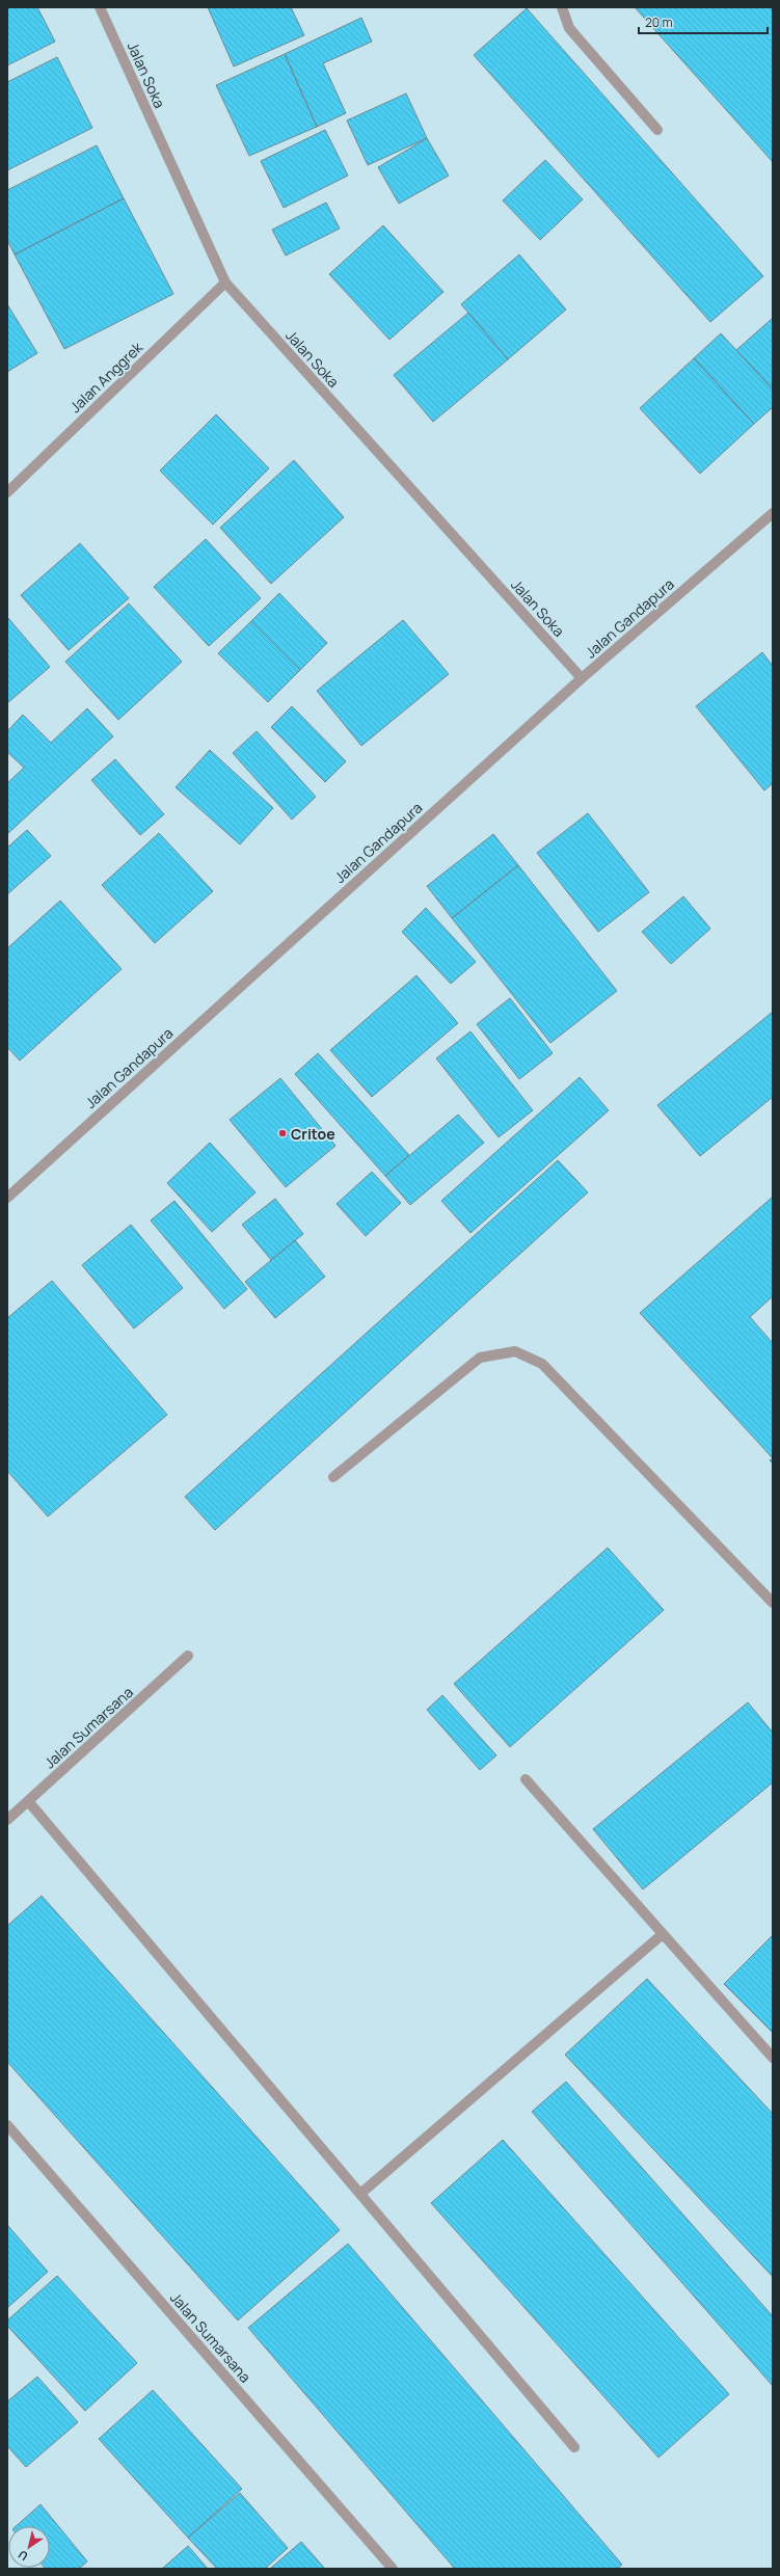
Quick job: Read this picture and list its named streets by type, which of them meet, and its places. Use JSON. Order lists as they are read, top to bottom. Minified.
{"streets":{"street":["Jalan Soka","Jalan Anggrek","Jalan Gandapura","Jalan Sumarsana"]},"crossings":[["Jalan Soka","Jalan Anggrek"],["Jalan Soka","Jalan Gandapura"]],"places":["Critoe"],"scale_bar":"20 m","north":"bottom left"}
